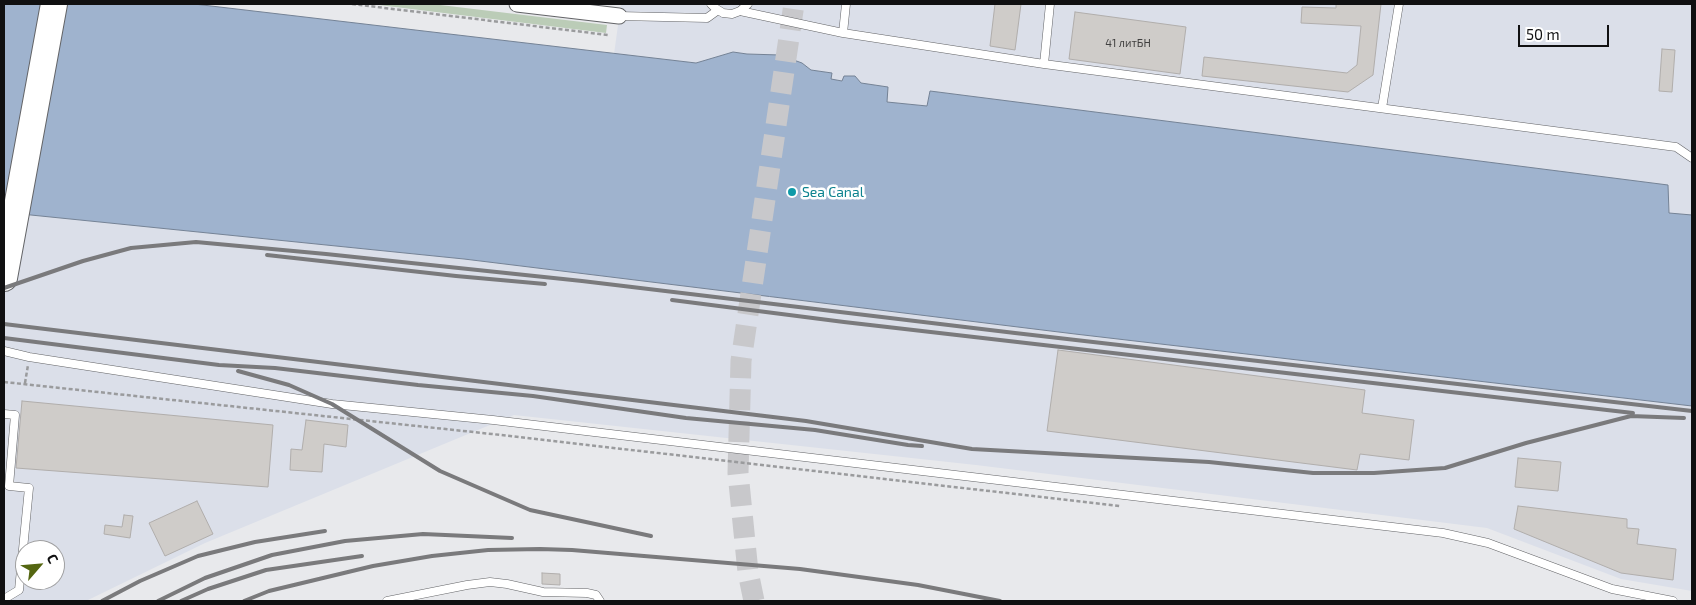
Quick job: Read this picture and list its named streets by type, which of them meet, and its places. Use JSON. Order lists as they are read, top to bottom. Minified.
{"places":["Sea Canal"],"house_numbers":["41 литБН"],"scale_bar":"50 m","north":"top right"}
